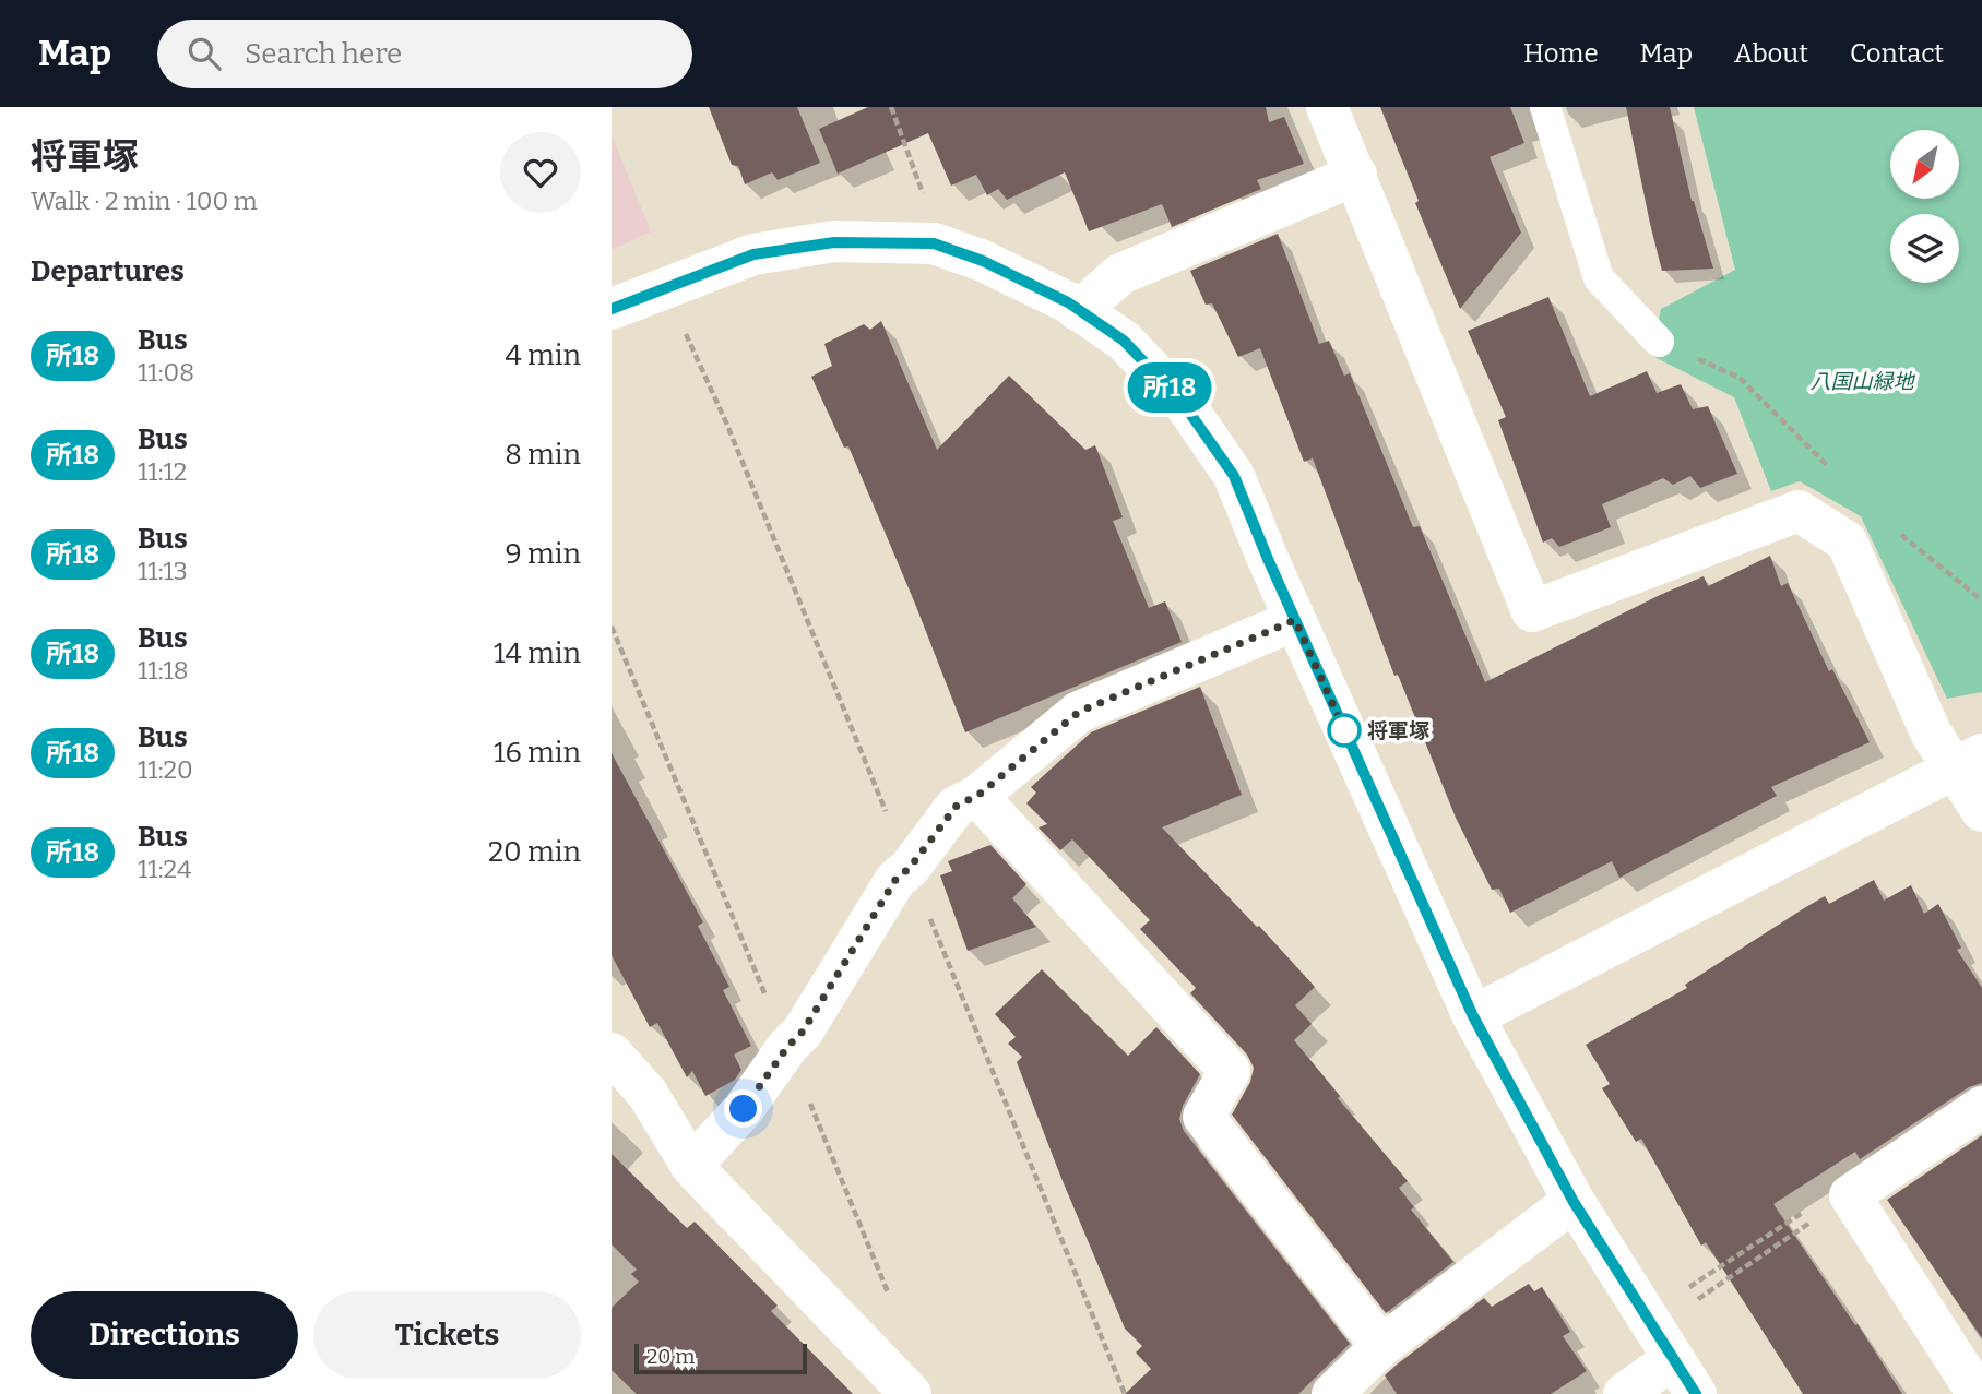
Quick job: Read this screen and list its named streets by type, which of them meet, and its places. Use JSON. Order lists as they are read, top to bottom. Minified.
{"parks":["八国山緑地"],"places":["将軍塚"],"lines":["bus line 所18"],"scale_bar":"20 m","north":"bottom left","page":{"header":"Map","search":"Search here","nav":["Home","Map","About","Contact"],"heading":[["将軍塚","Walk · 2 min · 100 m"],"Departures"],"on_map":"所18","list":[{"mark":"所18","name":"Bus","note":"11:08","value":"4 min"},{"mark":"所18","name":"Bus","note":"11:12","value":"8 min"},{"mark":"所18","name":"Bus","note":"11:13","value":"9 min"},{"mark":"所18","name":"Bus","note":"11:18","value":"14 min"},{"mark":"所18","name":"Bus","note":"11:20","value":"16 min"},{"mark":"所18","name":"Bus","note":"11:24","value":"20 min"}],"buttons":["Directions","Tickets"],"scale":"20 m"}}
